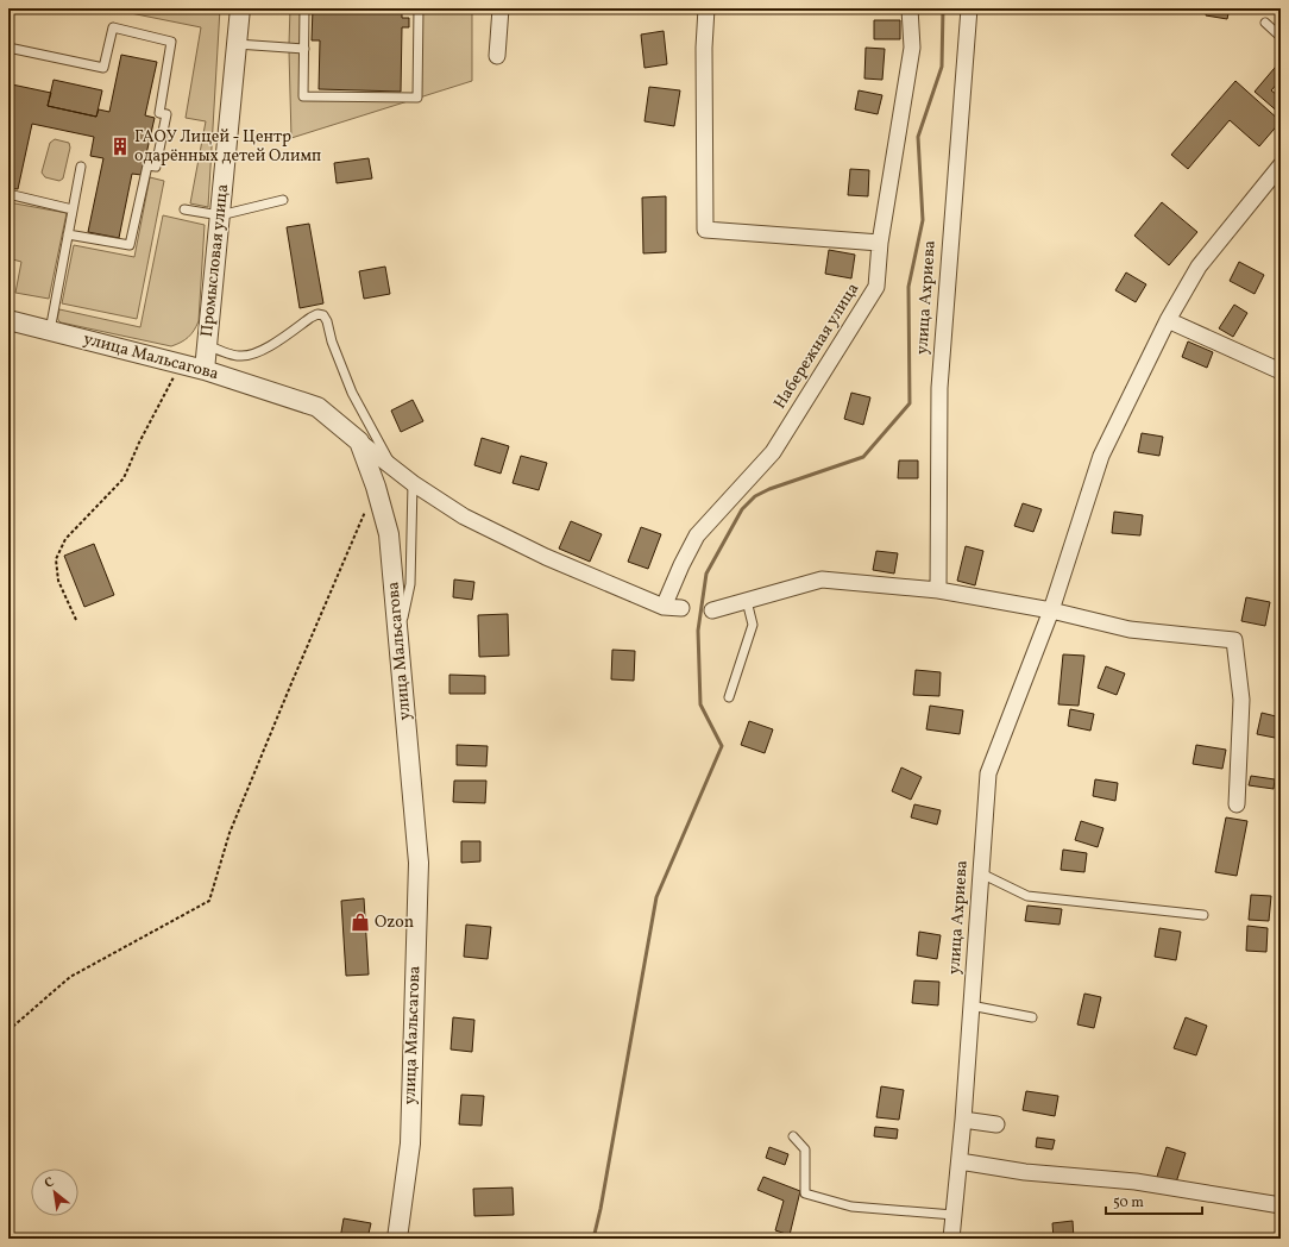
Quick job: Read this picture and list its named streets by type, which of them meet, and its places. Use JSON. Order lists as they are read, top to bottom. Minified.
{"streets":{"street":["Промысловая улица","улица Ахриева","Набережная улица","улица Мальсагова"]},"crossings":[["Промысловая улица","улица Мальсагова"]],"places":{"building":["ГАОУ Лицей - Центр одарённых детей Олимп"],"shop":["Ozon"]},"scale_bar":"50 m","north":"top left"}
